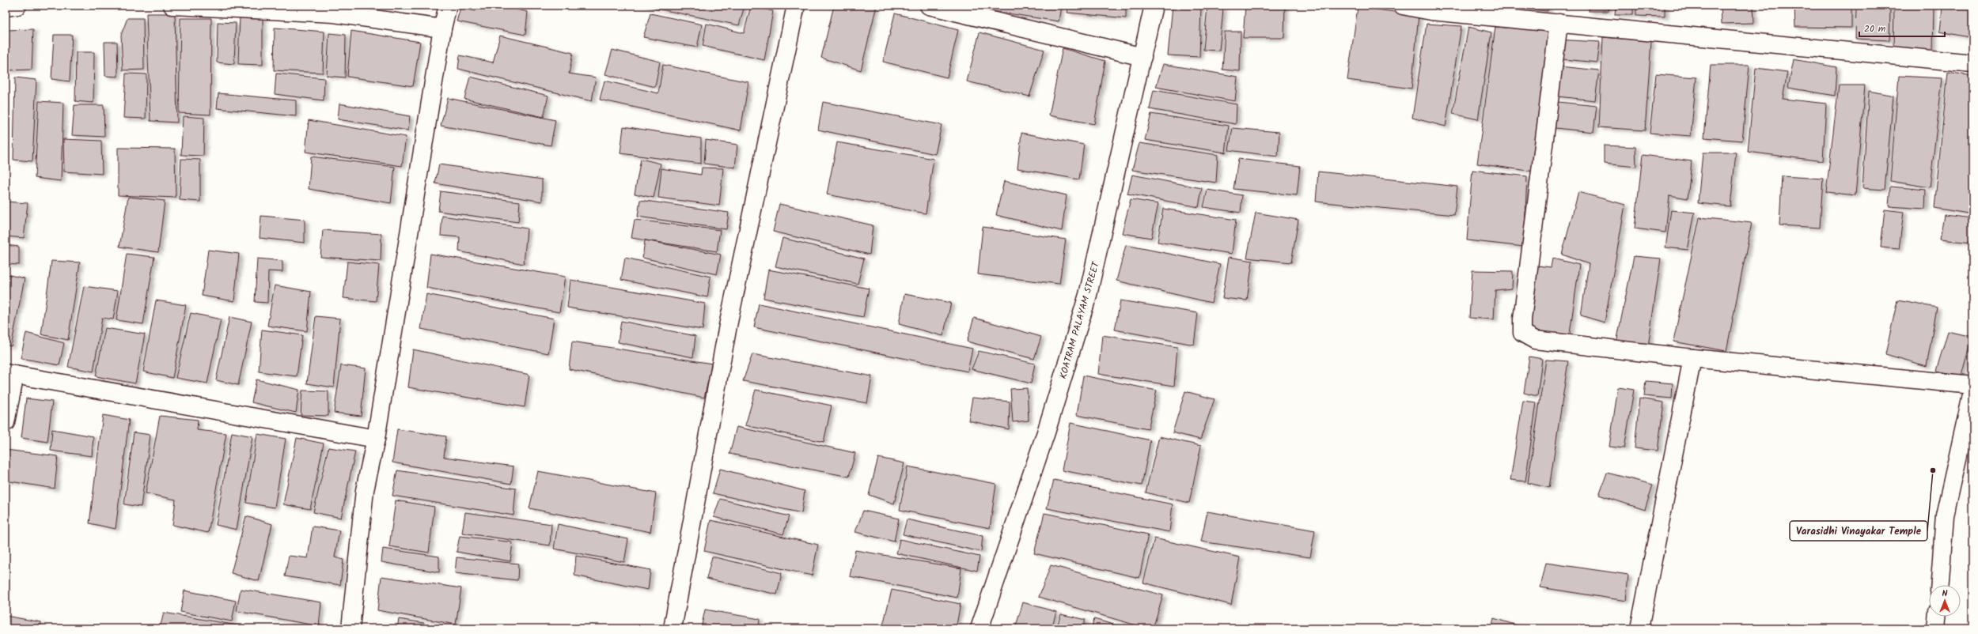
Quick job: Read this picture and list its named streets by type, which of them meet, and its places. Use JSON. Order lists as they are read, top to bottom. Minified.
{"streets":{"street":["KOATRAM PALAYAM STREET"]},"places":["Varasidhi Vinayakar Temple"],"scale_bar":"20 m","north":"top"}
